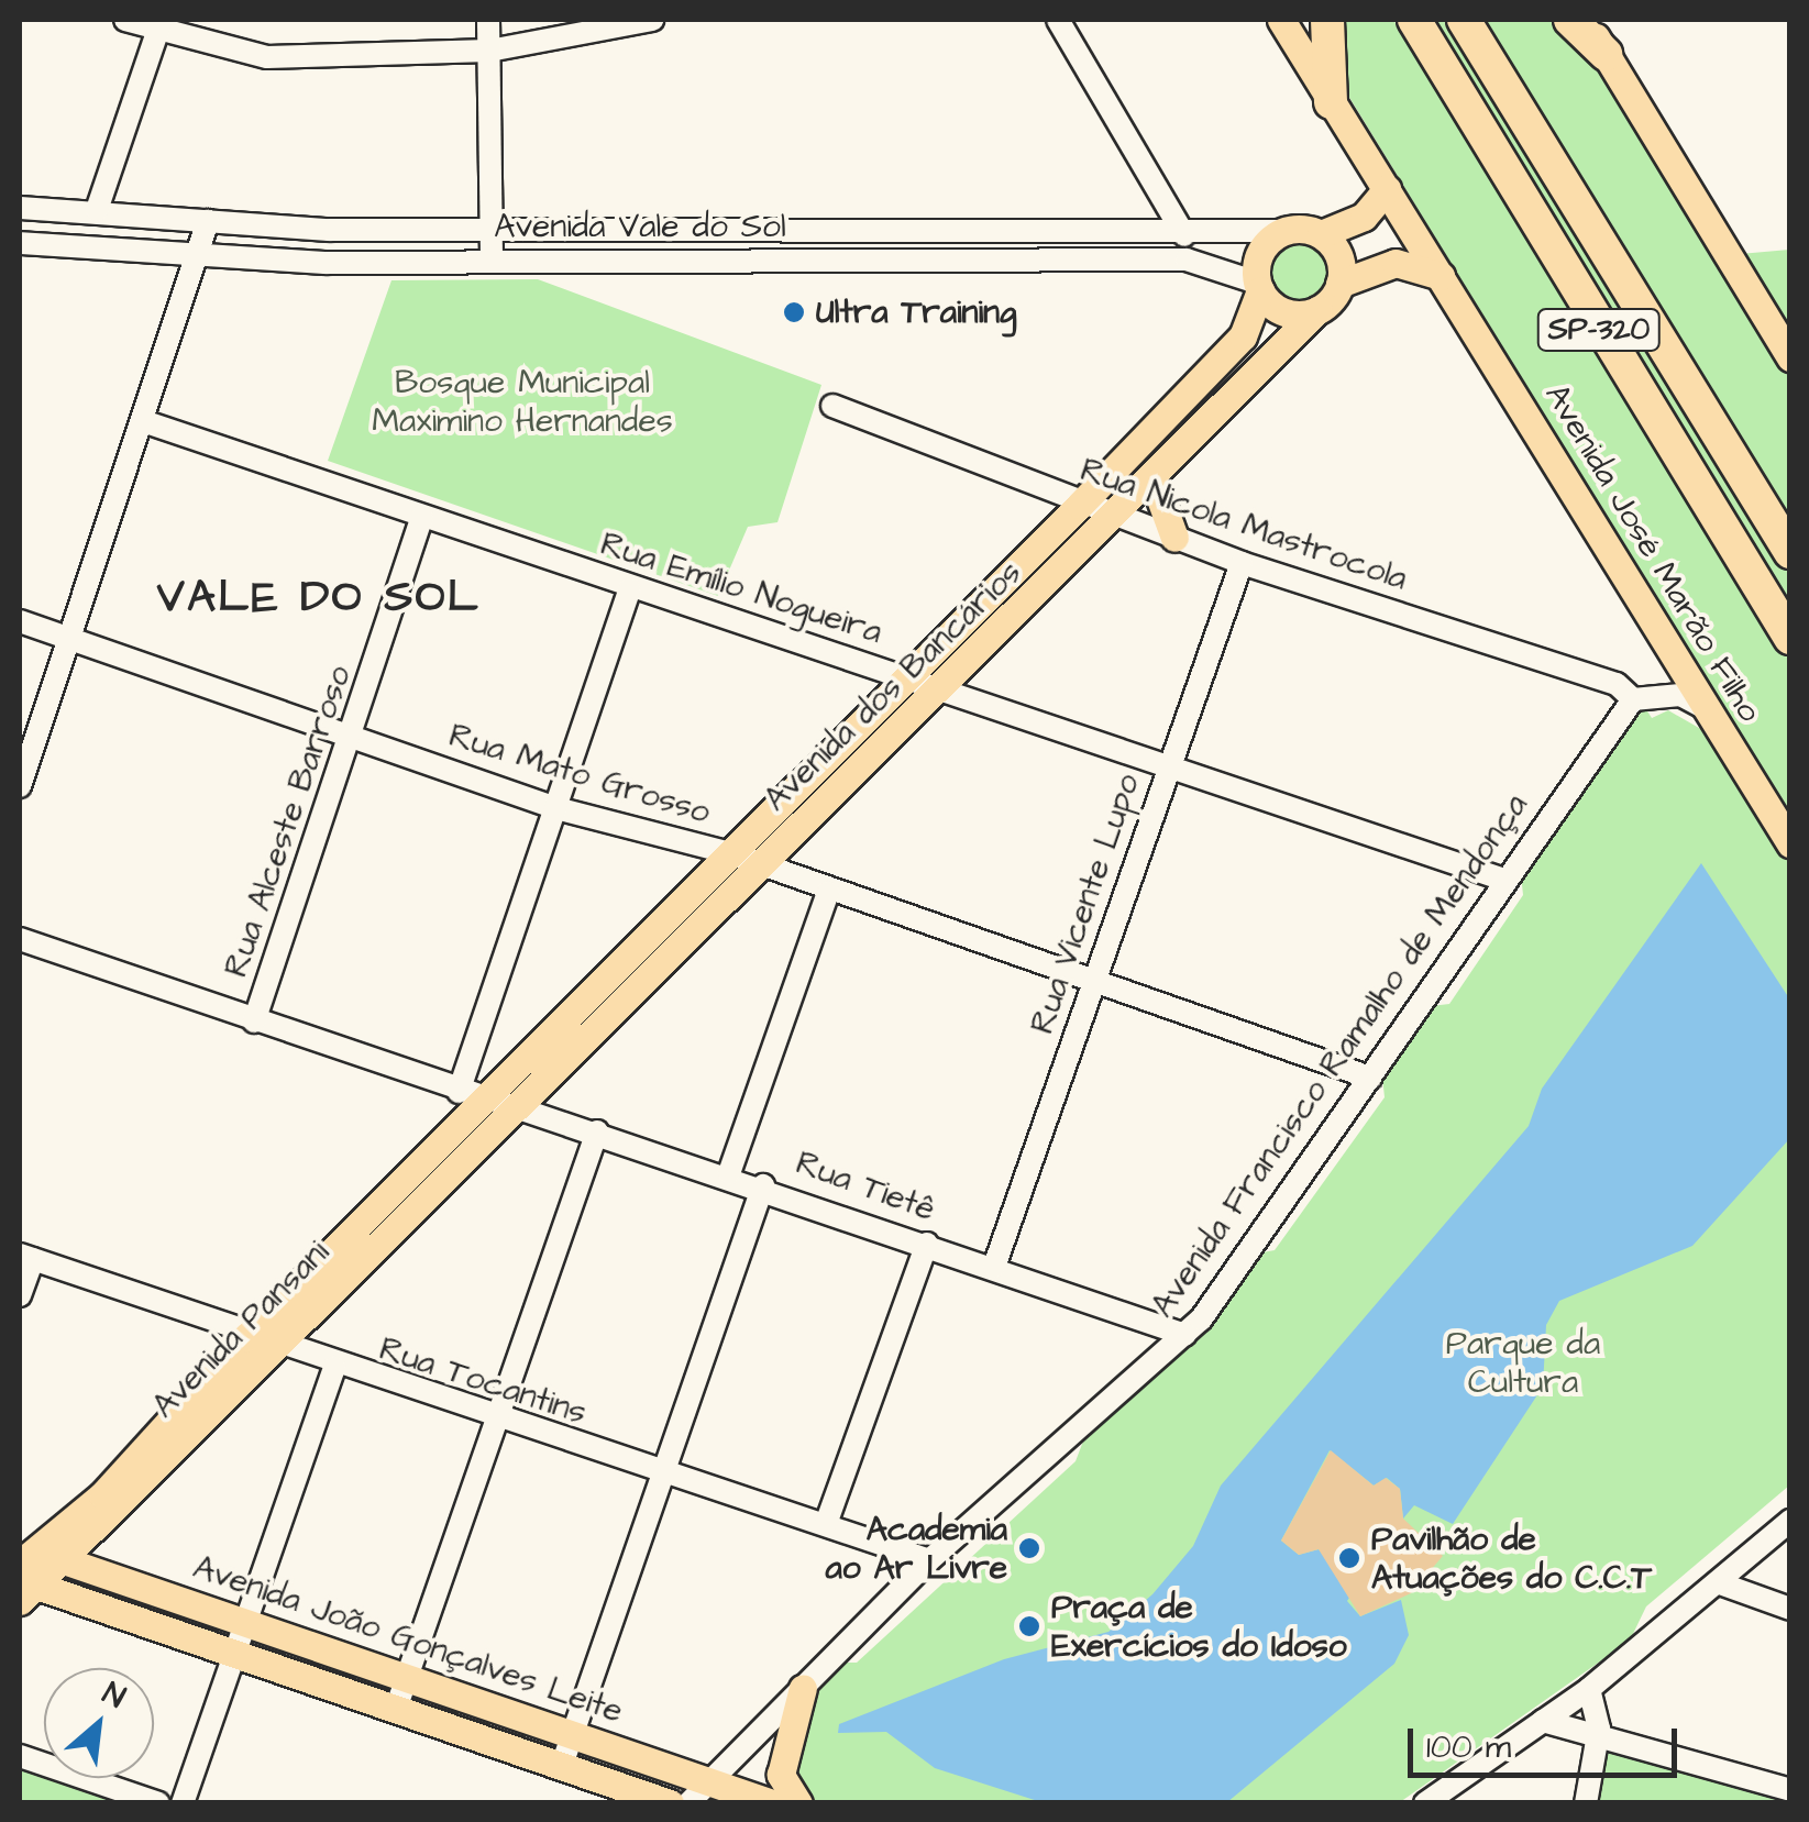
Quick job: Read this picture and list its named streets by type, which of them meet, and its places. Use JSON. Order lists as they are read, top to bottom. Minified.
{"streets":{"highway":["SP-320"],"main road":["Avenida José Marão Filho","Avenida dos Bancários","Avenida Pansani","Avenida João Gonçalves Leite"],"street":["Avenida Vale do Sol","Rua Nicola Mastrocola","Rua Emílio Nogueira","Rua Mato Grosso","Rua Alceste Barroso","Rua Vicente Lupo","Avenida Francisco Ramalho de Mendonça","Rua Tietê","Rua Tocantins"]},"crossings":[["Avenida Vale do Sol","Avenida dos Bancários"],["Rua Nicola Mastrocola","Avenida dos Bancários"],["Rua Nicola Mastrocola","Rua Vicente Lupo"],["Rua Nicola Mastrocola","Avenida Francisco Ramalho de Mendonça"],["Rua Emílio Nogueira","Avenida dos Bancários"],["Rua Emílio Nogueira","Rua Alceste Barroso"],["Rua Emílio Nogueira","Rua Vicente Lupo"],["Rua Emílio Nogueira","Avenida Francisco Ramalho de Mendonça"],["Avenida dos Bancários","Rua Mato Grosso"],["Avenida dos Bancários","Rua Tietê"],["Avenida dos Bancários","Avenida Pansani"],["Rua Mato Grosso","Rua Alceste Barroso"],["Rua Mato Grosso","Rua Vicente Lupo"],["Rua Mato Grosso","Avenida Francisco Ramalho de Mendonça"],["Rua Vicente Lupo","Rua Tietê"],["Avenida Francisco Ramalho de Mendonça","Rua Tietê"],["Avenida Francisco Ramalho de Mendonça","Rua Tocantins"],["Avenida Francisco Ramalho de Mendonça","Avenida João Gonçalves Leite"],["Rua Tietê","Avenida Pansani"],["Avenida Pansani","Rua Tocantins"],["Avenida Pansani","Avenida João Gonçalves Leite"]],"districts":["VALE DO SOL"],"parks":["Bosque Municipal Maximino Hernandes","Parque da Cultura"],"places":["Ultra Training","Academia ao Ar Livre","Pavilhão de Atuações do C.C.T","Praça de Exercícios do Idoso"],"scale_bar":"100 m","north":"top right"}
